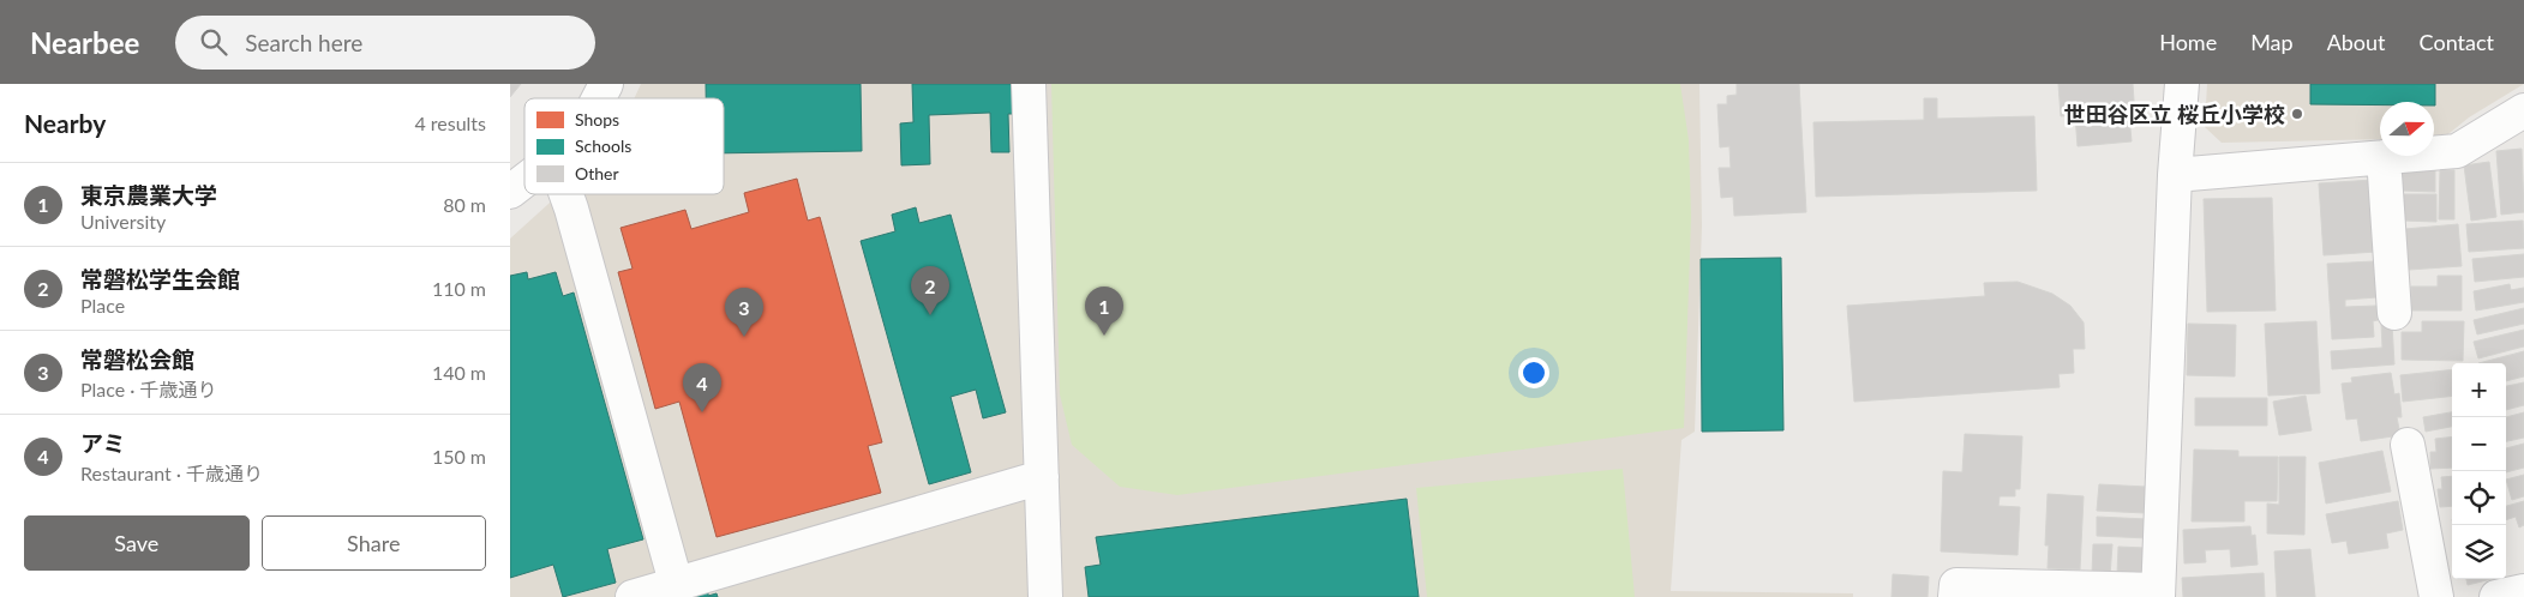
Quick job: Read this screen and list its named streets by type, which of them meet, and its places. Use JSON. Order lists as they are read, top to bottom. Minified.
{"places":["世田谷区立 桜丘小学校"],"legend":["Shops","Schools","Other"],"north":"right","page":{"header":"Nearbee","search":"Search here","nav":["Home","Map","About","Contact"],"heading":["Nearby","4 results"],"list":[{"mark":"1","name":"東京農業大学","note":"University","value":"80 m"},{"mark":"2","name":"常磐松学生会館","note":"Place","value":"110 m"},{"mark":"3","name":"常磐松会館","note":"Place · 千歳通り","value":"140 m"},{"mark":"4","name":"アミ","note":"Restaurant · 千歳通り","value":"150 m"}],"pins":["2","1","3","4"],"map_buttons":["+","−"],"buttons":["Save","Share"]}}
